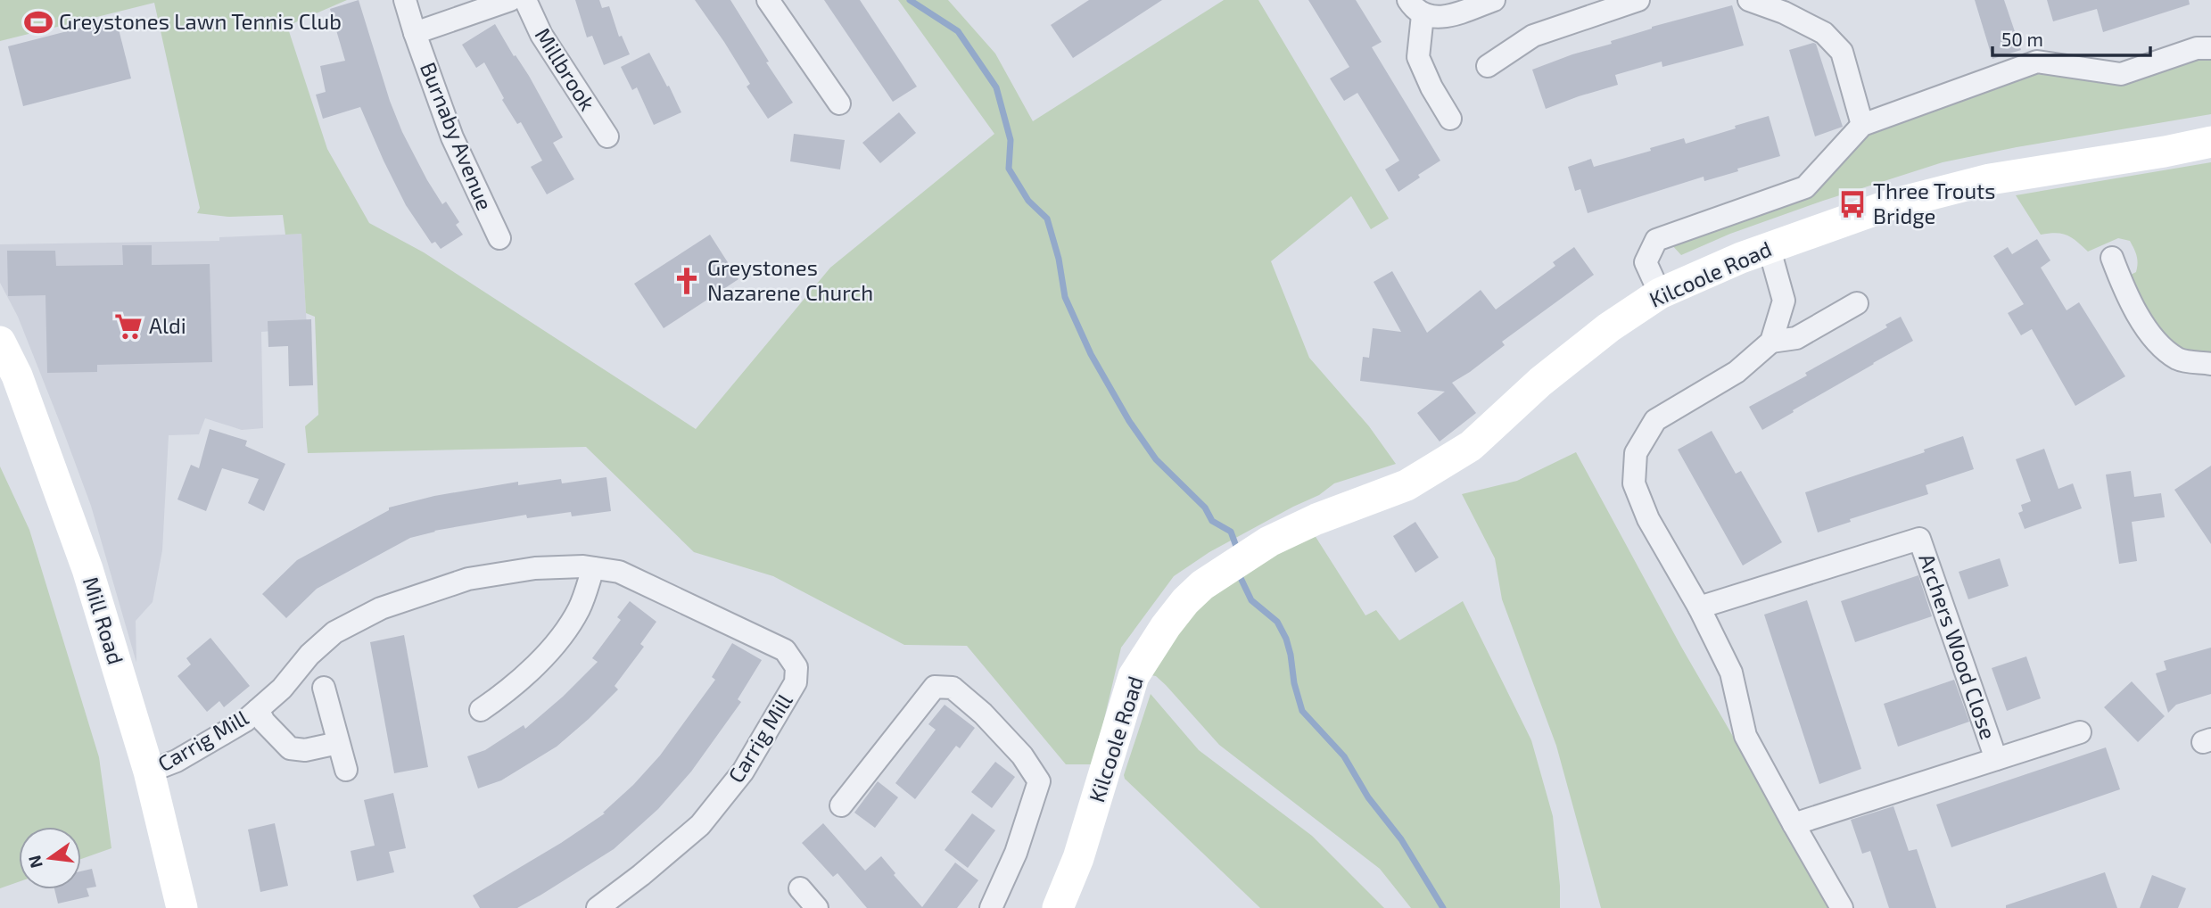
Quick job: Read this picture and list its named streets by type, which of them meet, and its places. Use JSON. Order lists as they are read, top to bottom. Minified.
{"streets":{"main road":["Kilcoole Road","Mill Road"],"street":["Millbrook","Burnaby Avenue","Archers Wood Close","Carrig Mill"]},"crossings":[["Mill Road","Carrig Mill"]],"places":{"sports":["Greystones Lawn Tennis Club"],"bus stop":["Three Trouts Bridge"],"church":["Greystones Nazarene Church"],"supermarket":["Aldi"]},"scale_bar":"50 m","north":"left"}
